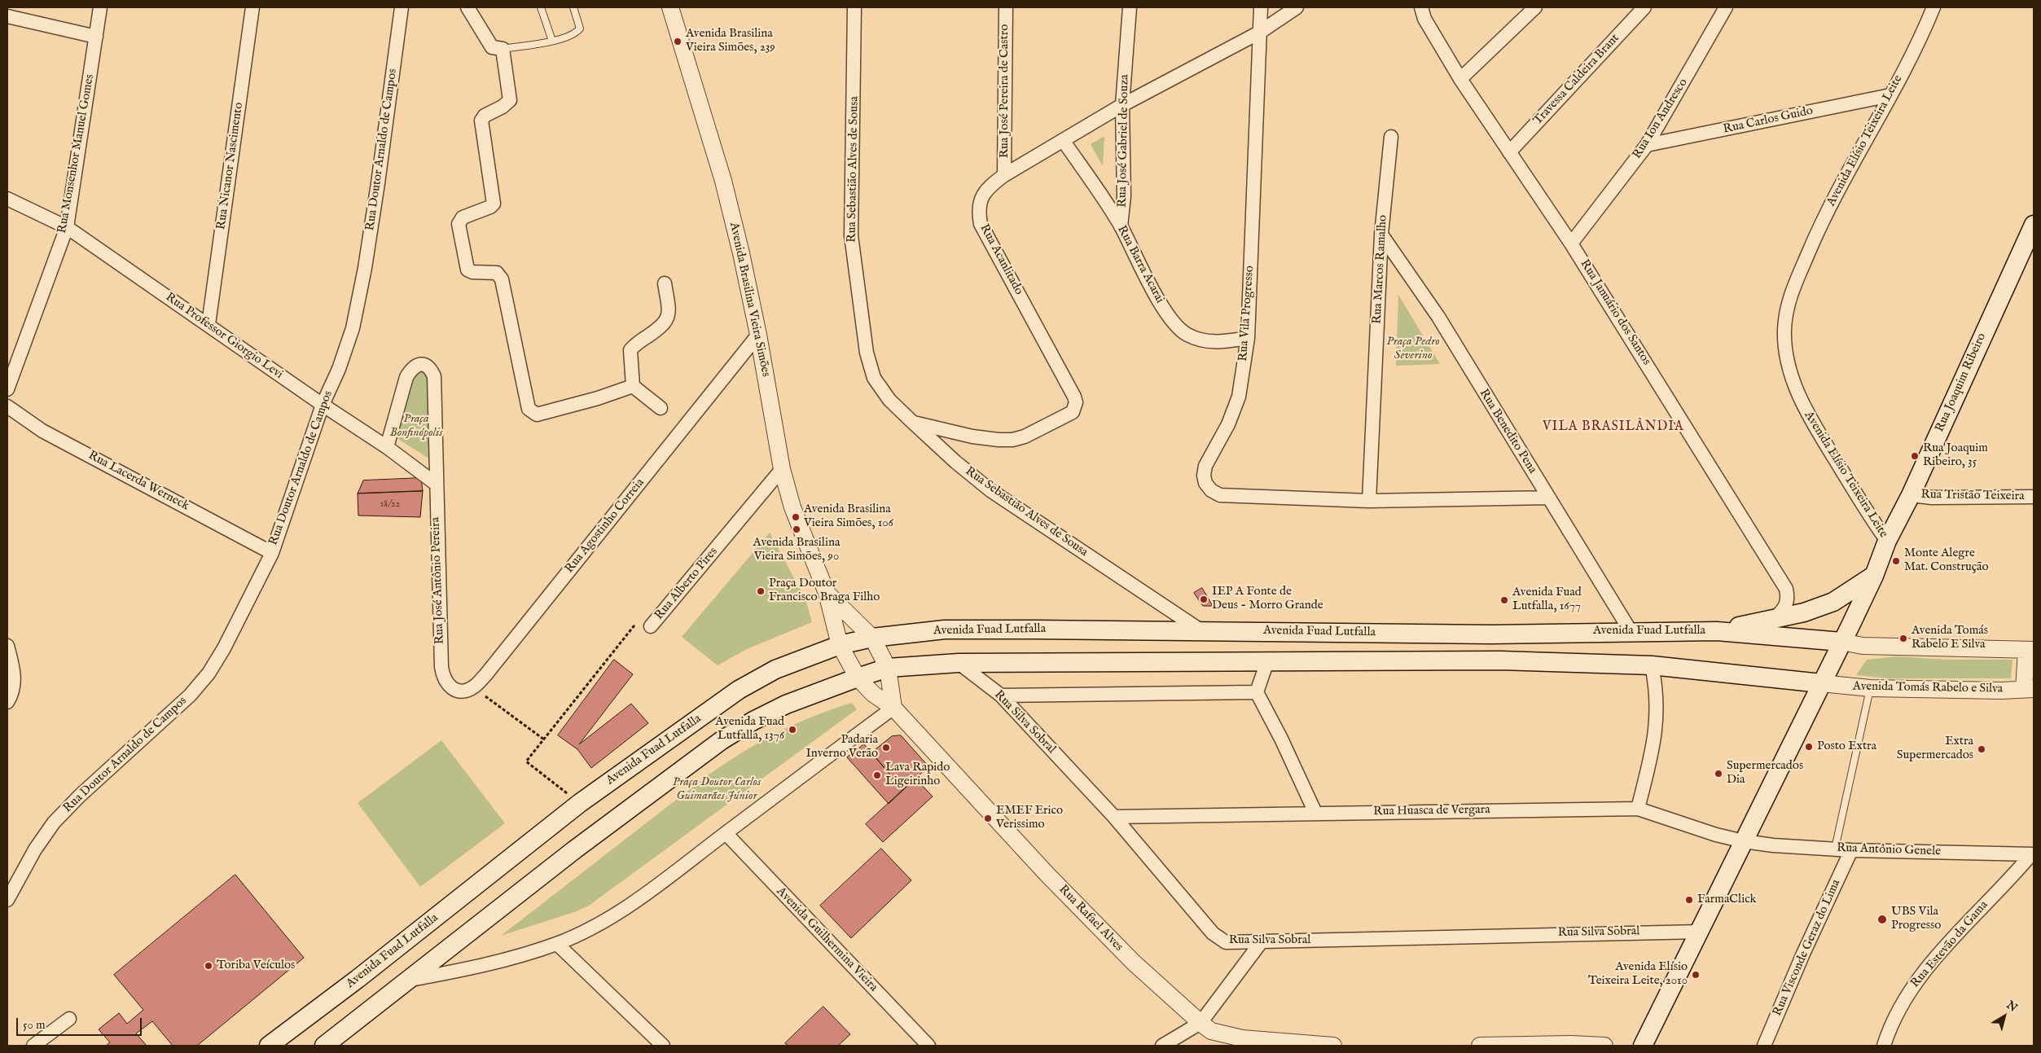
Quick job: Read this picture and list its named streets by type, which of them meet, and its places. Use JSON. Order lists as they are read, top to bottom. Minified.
{"streets":{"main road":["Avenida Elísio Teixeira Leite","Rua Joaquim Ribeiro","Avenida Fuad Lutfalla"],"street":["Travessa Caldeira Brant","Rua José Pereira de Castro","Rua Ion Andresco","Rua Carlos Guido","Rua José Gabriel de Souza","Rua Doutor Arnaldo de Campos","Rua Monsenhor Manuel Gomes","Rua Nicanor Nascimento","Rua Sebastião Alves de Sousa","Rua Acanlitado","Rua Barra Acarai","Rua Marcos Ramalho","Avenida Brasilina Vieira Simões","Rua Januário dos Santos","Rua Vila Progresso","Rua Professor Giorgio Levi","Rua Benedito Pena","Rua Lacerda Werneck","Rua Tristão Teixeira","Rua Agostinho Correia","Rua José Antônio Pereira","Rua Alberto Pires","Avenida Tomás Rabelo e Silva","Rua Silva Sobral","Rua Huasca de Vergara","Rua Antônio Genele","Rua Rafael Alves","Avenida Guilhermina Vieira","Rua Estevão da Gama","Rua Visconde Geraz do Lima"]},"crossings":[["Travessa Caldeira Brant","Rua Januário dos Santos"],["Rua José Pereira de Castro","Rua Acanlitado"],["Rua Ion Andresco","Rua Carlos Guido"],["Rua Ion Andresco","Rua Januário dos Santos"],["Rua Carlos Guido","Avenida Elísio Teixeira Leite"],["Rua José Gabriel de Souza","Rua Acanlitado"],["Rua José Gabriel de Souza","Rua Barra Acarai"],["Avenida Elísio Teixeira Leite","Rua Joaquim Ribeiro"],["Avenida Elísio Teixeira Leite","Avenida Fuad Lutfalla"],["Avenida Elísio Teixeira Leite","Avenida Tomás Rabelo e Silva"],["Avenida Elísio Teixeira Leite","Rua Silva Sobral"],["Avenida Elísio Teixeira Leite","Rua Huasca de Vergara"],["Avenida Elísio Teixeira Leite","Rua Antônio Genele"],["Rua Doutor Arnaldo de Campos","Rua Professor Giorgio Levi"],["Rua Doutor Arnaldo de Campos","Rua Lacerda Werneck"],["Rua Monsenhor Manuel Gomes","Rua Professor Giorgio Levi"],["Rua Nicanor Nascimento","Rua Professor Giorgio Levi"],["Rua Sebastião Alves de Sousa","Rua Acanlitado"],["Rua Sebastião Alves de Sousa","Avenida Fuad Lutfalla"],["Rua Acanlitado","Rua Barra Acarai"],["Rua Acanlitado","Rua Vila Progresso"],["Rua Barra Acarai","Rua Vila Progresso"],["Rua Marcos Ramalho","Rua Vila Progresso"],["Rua Marcos Ramalho","Rua Benedito Pena"],["Avenida Brasilina Vieira Simões","Rua Agostinho Correia"],["Avenida Brasilina Vieira Simões","Rua Alberto Pires"],["Avenida Brasilina Vieira Simões","Avenida Fuad Lutfalla"],["Avenida Brasilina Vieira Simões","Rua Rafael Alves"],["Rua Vila Progresso","Rua Benedito Pena"],["Rua Professor Giorgio Levi","Rua José Antônio Pereira"],["Rua Joaquim Ribeiro","Rua Tristão Teixeira"],["Rua Benedito Pena","Avenida Fuad Lutfalla"],["Rua Agostinho Correia","Rua José Antônio Pereira"],["Rua Alberto Pires","Avenida Fuad Lutfalla"],["Rua Silva Sobral","Rua Huasca de Vergara"],["Rua Huasca de Vergara","Rua Antônio Genele"],["Rua Antônio Genele","Rua Estevão da Gama"],["Rua Antônio Genele","Rua Visconde Geraz do Lima"]],"districts":["VILA BRASILÂNDIA"],"parks":["Praça Pedro Severino","Praça Bonfinópolis","Praça Doutor Carlos Guimarães Júnior"],"places":["Avenida Brasilina Vieira Simões, 239","Rua Joaquim Ribeiro, 35","Avenida Brasilina Vieira Simões, 106","Avenida Brasilina Vieira Simões, 90","Monte Alegre Mat. Construção","Praça Doutor Francisco Braga Filho","IEP A Fonte de Deus - Morro Grande","Avenida Fuad Lutfalla, 1677","Avenida Tomás Rabelo E Silva","Avenida Fuad Lutfalla, 1376","Posto Extra","Padaria Inverno Verão","Extra Supermercados","Supermercados Dia","Lava Rapido Ligeirinho","EMEF Erico Verissimo","FarmaClick","UBS Vila Progresso","Toriba Veículos","Avenida Elísio Teixeira Leite, 2010"],"house_numbers":["18/22"],"scale_bar":"50 m","north":"top right"}
